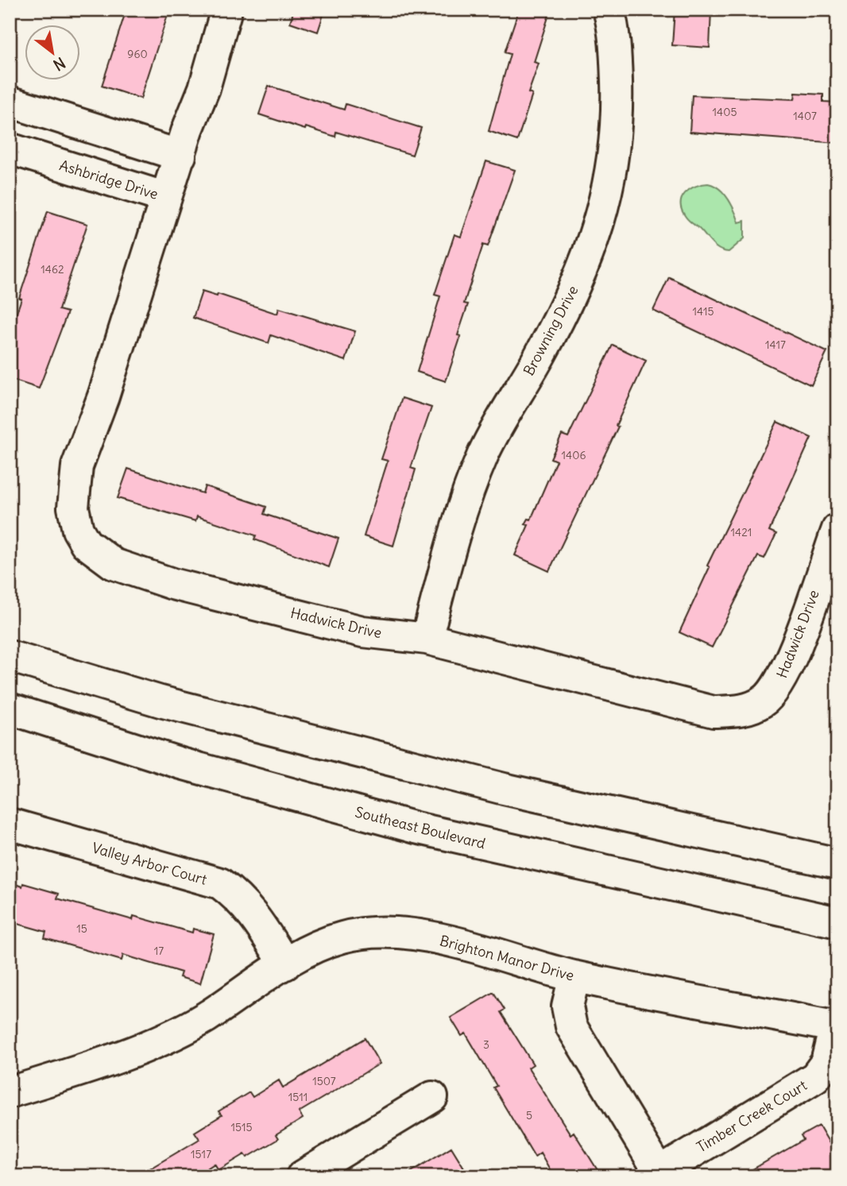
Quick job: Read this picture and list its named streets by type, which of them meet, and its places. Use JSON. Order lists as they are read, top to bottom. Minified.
{"streets":{"street":["Ashbridge Drive","Browning Drive","Hadwick Drive","Southeast Boulevard","Valley Arbor Court","Brighton Manor Drive","Timber Creek Court"]},"crossings":[["Ashbridge Drive","Hadwick Drive"],["Browning Drive","Hadwick Drive"],["Valley Arbor Court","Brighton Manor Drive"],["Brighton Manor Drive","Timber Creek Court"]],"house_numbers":["960","1405","1407","1462","1415","1417","1406","1421","15","17","3","1507","1511","5","1515","1517"],"north":"bottom right"}
